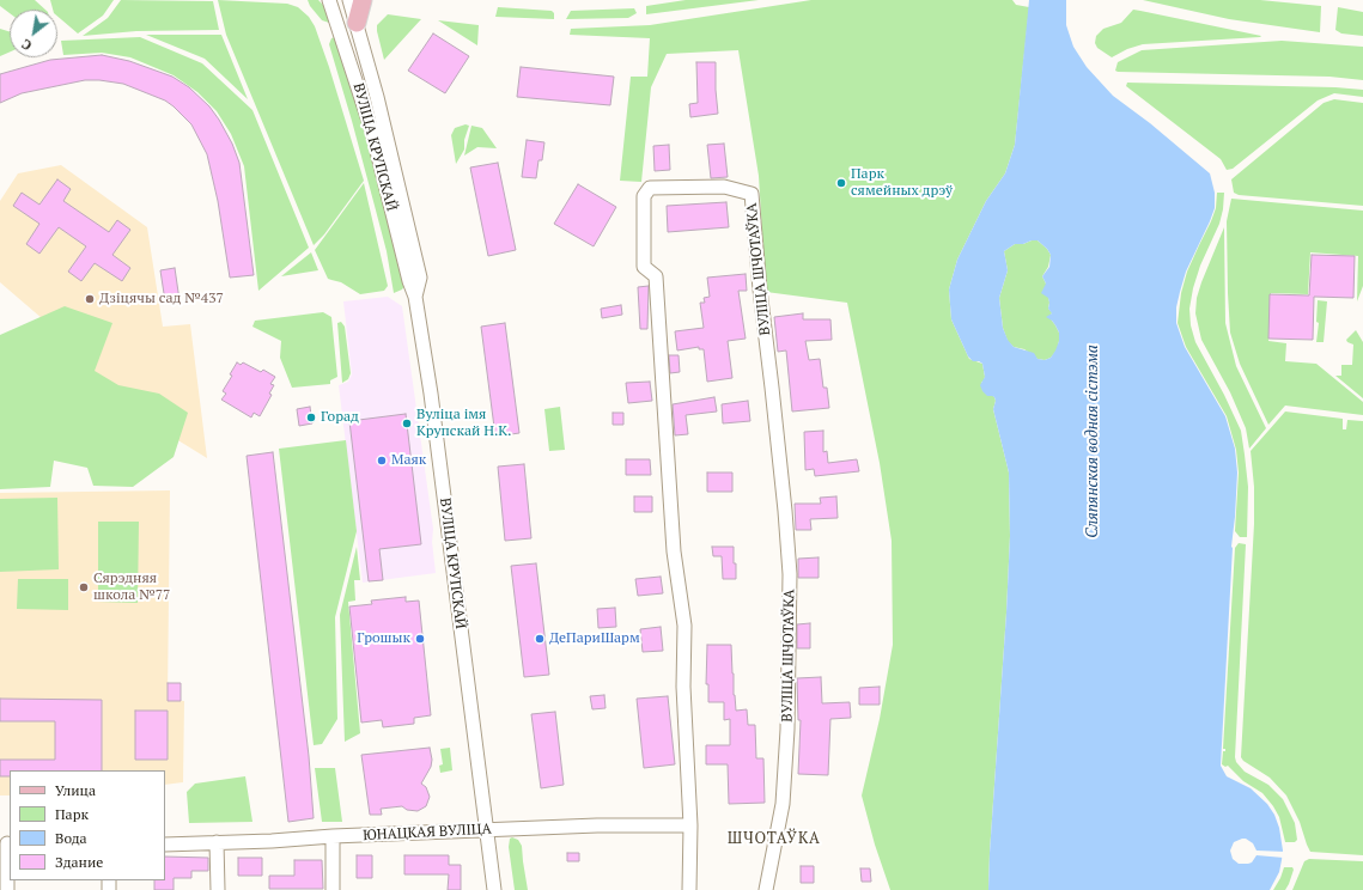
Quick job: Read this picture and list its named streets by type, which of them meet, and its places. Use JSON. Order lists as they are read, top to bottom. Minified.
{"streets":{"street":["ВУЛІЦА КРУПСКАЙ","ВУЛІЦА ШЧОТАЎКА","ЮНАЦКАЯ ВУЛІЦА"]},"crossings":[["ВУЛІЦА КРУПСКАЙ","ЮНАЦКАЯ ВУЛІЦА"],["ВУЛІЦА ШЧОТАЎКА","ЮНАЦКАЯ ВУЛІЦА"]],"districts":["ШЧОТАЎКА"],"water":["Сляпянская водная сістэма"],"places":["Парк сямейных дрэў","Дзіцячы сад №437","Горад","Вуліца імя Крупскай Н.К.","Маяк","Сярэдняя школа №77","Грошык","ДеПариШарм"],"legend":["Улица","Парк","Вода","Здание"],"north":"bottom left"}
